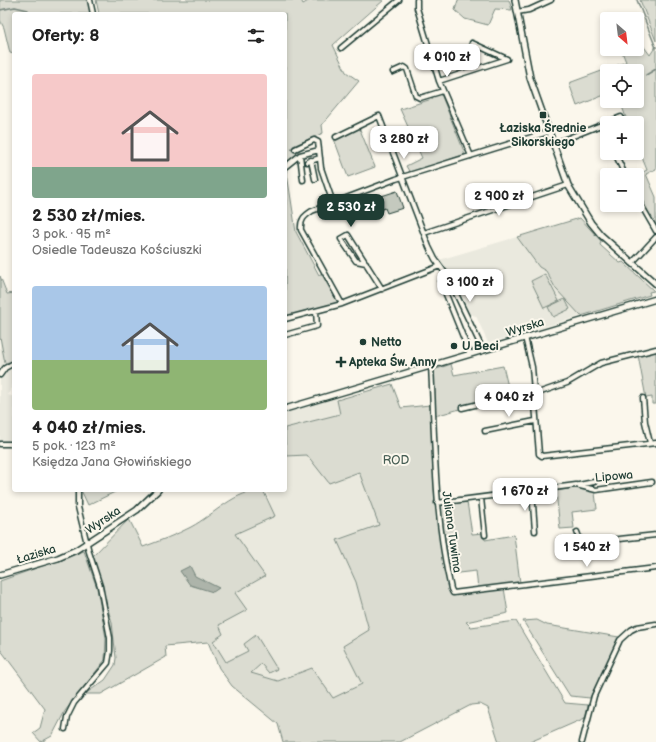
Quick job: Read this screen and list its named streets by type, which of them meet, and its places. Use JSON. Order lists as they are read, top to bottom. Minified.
{"streets":{"street":["Wyrska","Lipowa","Juliana Tuwima","Łaziska"]},"crossings":[["Wyrska","Juliana Tuwima"],["Wyrska","Łaziska"],["Lipowa","Juliana Tuwima"]],"parks":["ROD"],"places":{"transit":["Łaziska Średnie Sikorskiego"],"other":["Netto","U Beci"],"health":["Apteka Św. Anny"]},"north":"bottom right","page":{"map_buttons":["+","−"],"heading":"Oferty: 8","price":["4 010 zł","3 280 zł","2 900 zł","2 530 zł","3 100 zł","4 040 zł","1 670 zł","1 540 zł"],"list":[{"name":"2 530 zł/mies.","note":"3 pok. · 95 m² · Osiedle Tadeusza Kościuszki"},{"name":"4 040 zł/mies.","note":"5 pok. · 123 m² · Księdza Jana Głowińskiego"}]}}
